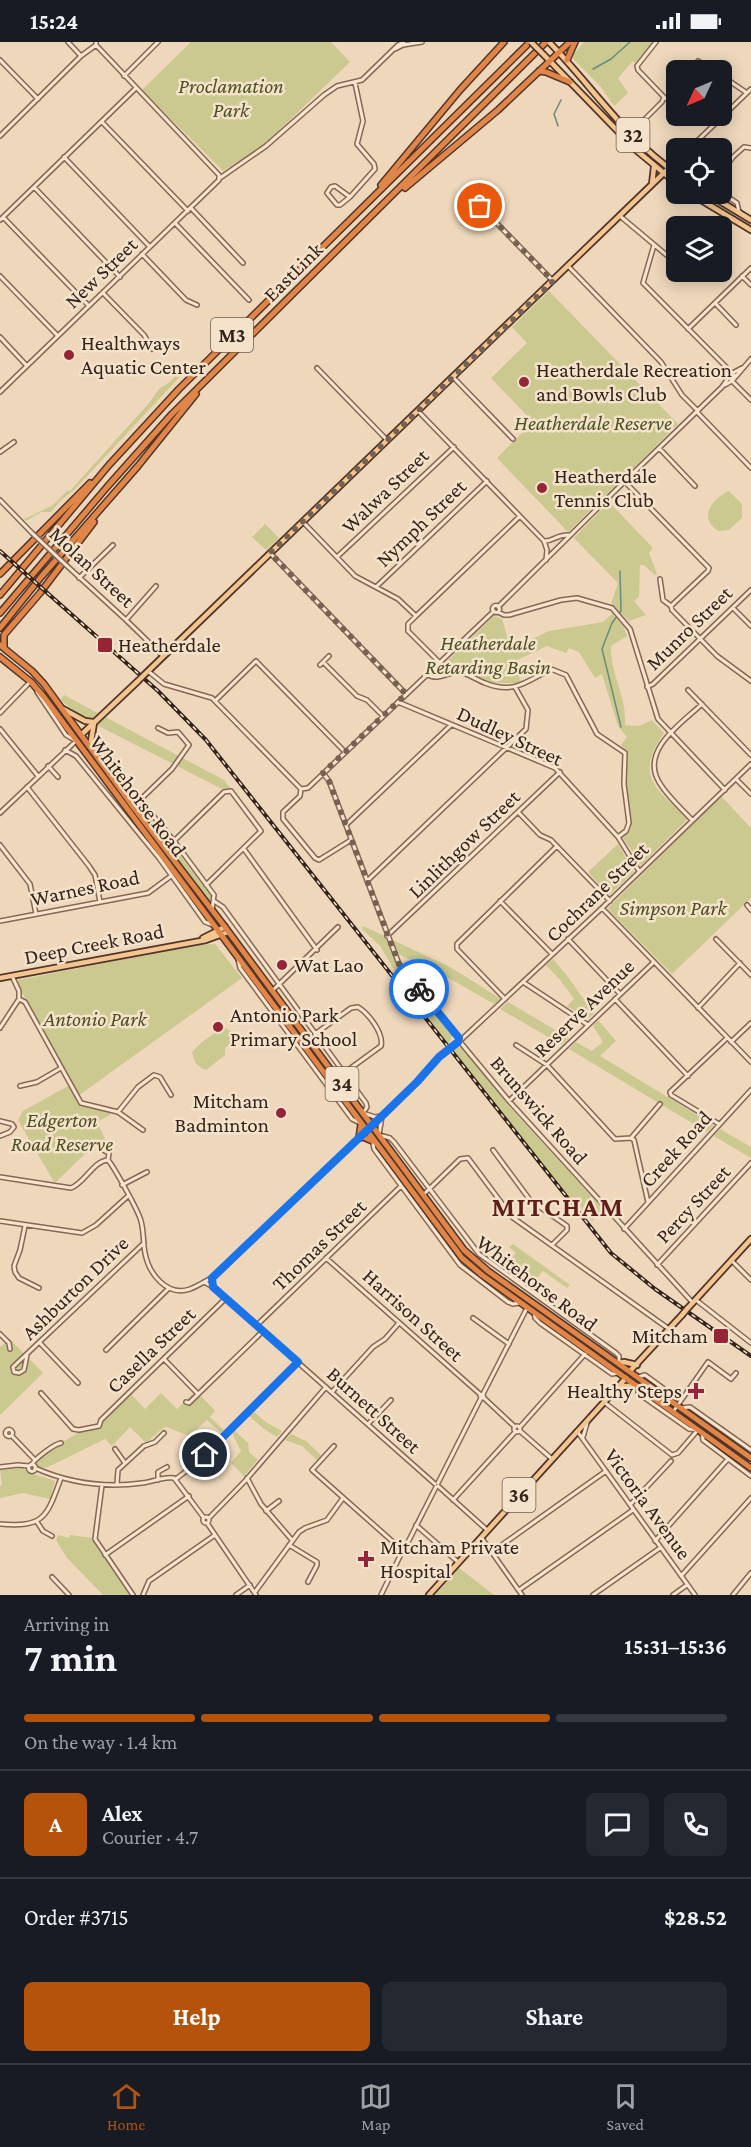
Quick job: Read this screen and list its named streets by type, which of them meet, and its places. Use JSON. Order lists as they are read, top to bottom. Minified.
{"streets":{"highway":["EastLink","M3","Whitehorse Road","34","36"],"main road":["32","Deep Creek Road"],"street":["New Street","Walwa Street","Nymph Street","Molan Street","Munro Street","Dudley Street","Linlithgow Street","Warnes Road","Cochrane Street","Reserve Avenue","Brunswick Road","Creek Road","Percy Street","Thomas Street","Ashburton Drive","Harrison Street","Casella Street","Burnett Street","Victoria Avenue"]},"crossings":[["32","EastLink"],["Dudley Street","Linlithgow Street"],["Dudley Street","Cochrane Street"],["Whitehorse Road","Warnes Road"],["Whitehorse Road","Cochrane Street"],["Whitehorse Road","Deep Creek Road"],["Whitehorse Road","34"],["Whitehorse Road","Thomas Street"],["Whitehorse Road","36"],["Linlithgow Street","Brunswick Road"],["Cochrane Street","Brunswick Road"],["Reserve Avenue","Brunswick Road"],["Brunswick Road","Creek Road"],["Brunswick Road","Percy Street"],["Brunswick Road","36"],["Thomas Street","Harrison Street"],["Thomas Street","Burnett Street"],["Harrison Street","36"],["Casella Street","Burnett Street"],["Burnett Street","36"],["36","Victoria Avenue"]],"districts":["MITCHAM"],"parks":["Proclamation Park","Heatherdale Reserve","Heatherdale Retarding Basin","Simpson Park","Antonio Park","Edgerton Road Reserve"],"places":{"other":["Healthways Aquatic Center","Heatherdale Recreation and Bowls Club","Heatherdale Tennis Club","Wat Lao","Antonio Park Primary School","Mitcham Badminton"],"transit":["Heatherdale","Mitcham"],"health":["Healthy Steps","Mitcham Private Hospital"]},"north":"bottom left","page":{"status":"15:24","heading":["7 min","Arriving in","15:31–15:36"],"panel":["Alex","Courier · 4.7","Order #3715","$28.52"],"bar":"On the way · 1.4 km","round":"A","buttons":["Help","Share"],"tabs":["Home","Map","Saved"]}}
